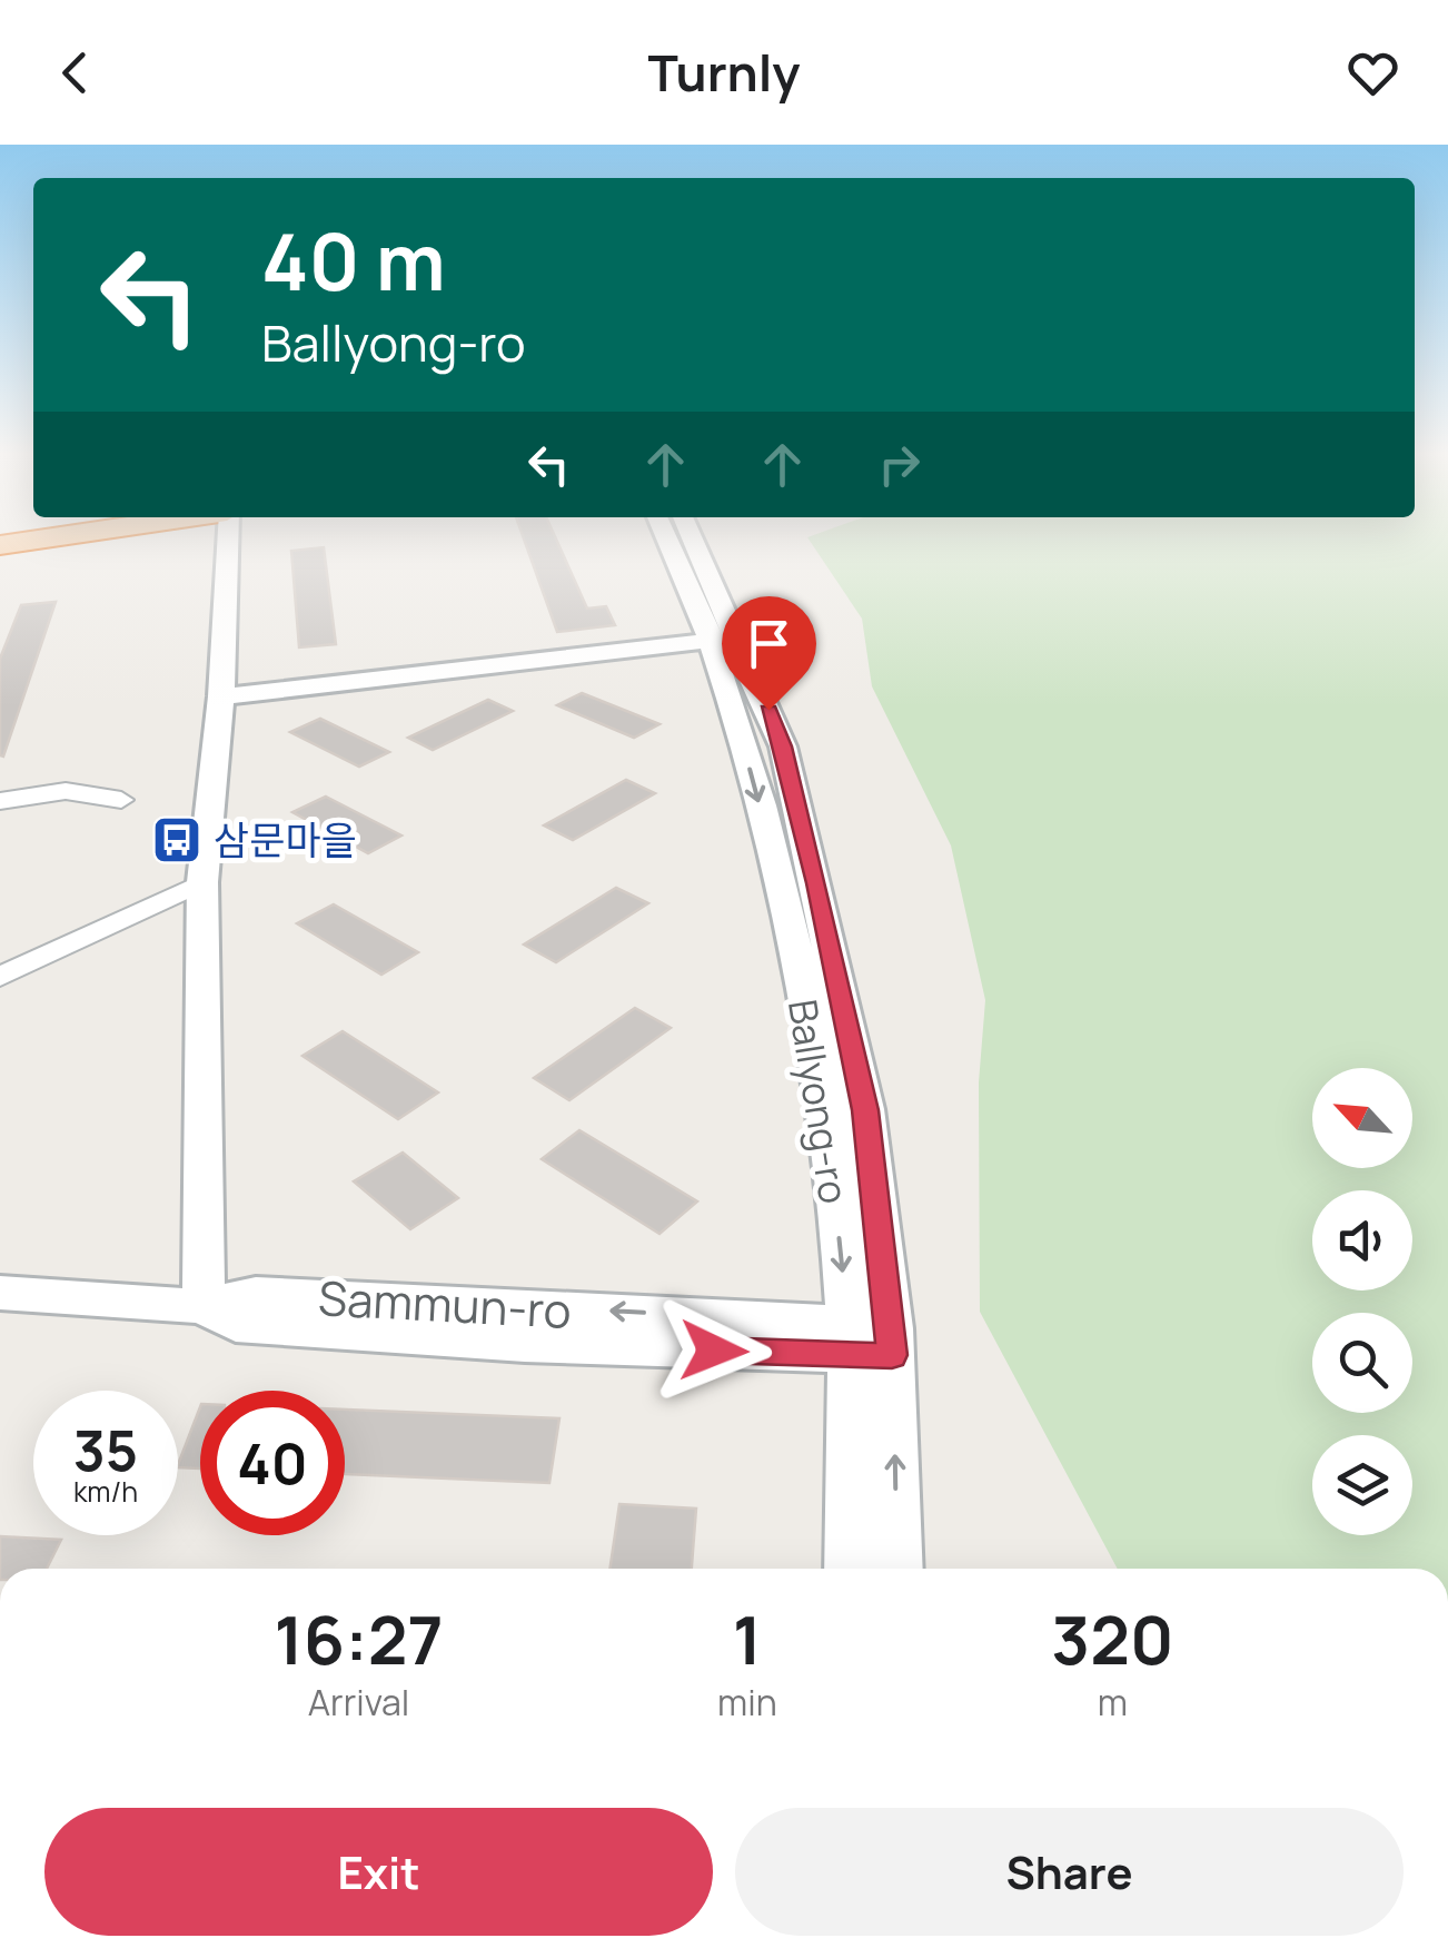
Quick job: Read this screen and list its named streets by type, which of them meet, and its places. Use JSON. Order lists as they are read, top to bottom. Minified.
{"streets":{"street":["Ballyong-ro","Sammun-ro"]},"crossings":[["Ballyong-ro","Sammun-ro"]],"places":{"bus stop":["삼문마을"]},"north":"top left","page":{"header":"Turnly","turn":["40 m","Ballyong-ro"],"speed":"35 km/h","limit":"40","eta":["16:27","Arrival","1","min","320","m"],"buttons":["Exit","Share"]}}
